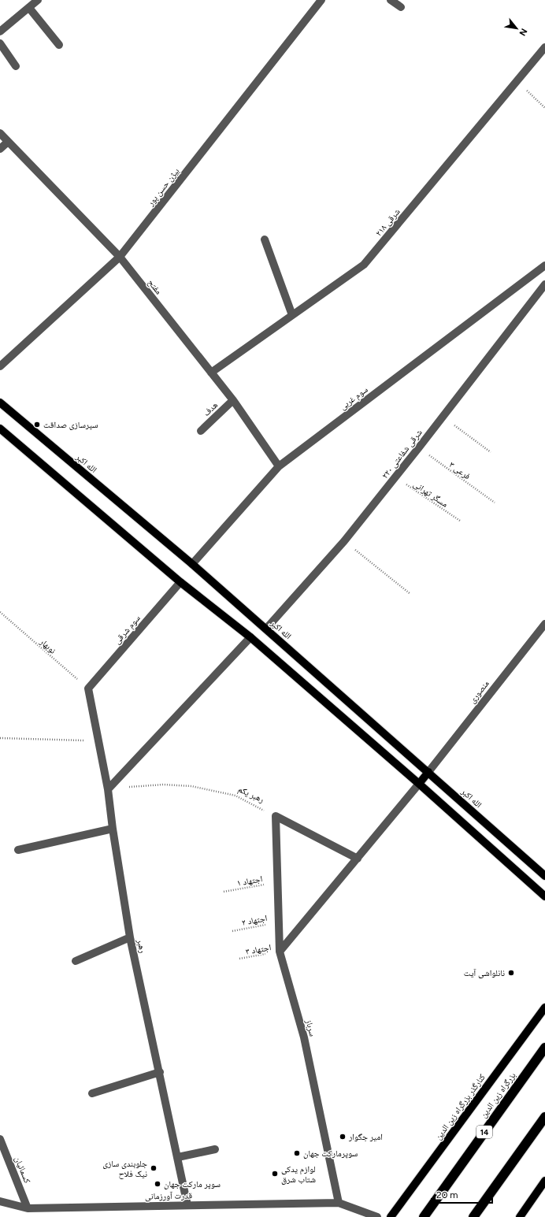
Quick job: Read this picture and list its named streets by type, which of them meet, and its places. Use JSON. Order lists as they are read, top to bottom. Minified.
{"streets":{"highway":["بزرگراه زین الدین","14"],"main road":["الله اکبر","کنارگذر بزرگراه زین الدین"],"street":["بیژن حسن پور","۲۱۸ شرقی","مفتح","سوم غربی","هدف","۲۲۰ شرقی شفاعتی","سوم شرقی","منصوری","رهبر","سرباز","کسمائیان","قدرت آورزمانی"],"path":["فرعی ۳","مسگر تهرانی","نوبهار","رهبر یکم","اجتهاد ۱","اجتهاد ۲","اجتهاد ۳"]},"crossings":[["بیژن حسن پور","مفتح"],["۲۱۸ شرقی","مفتح"],["مفتح","سوم غربی"],["مفتح","هدف"],["سوم غربی","الله اکبر"],["۲۲۰ شرقی شفاعتی","الله اکبر"],["۲۲۰ شرقی شفاعتی","فرعی ۳"],["۲۲۰ شرقی شفاعتی","مسگر تهرانی"],["الله اکبر","منصوری"],["سوم شرقی","نوبهار"],["سوم شرقی","رهبر"],["نوبهار","رهبر"],["رهبر یکم","رهبر"],["رهبر یکم","سرباز"],["اجتهاد ۱","سرباز"],["اجتهاد ۲","سرباز"],["رهبر","قدرت آورزمانی"],["اجتهاد ۳","سرباز"],["سرباز","قدرت آورزمانی"],["کسمائیان","قدرت آورزمانی"]],"places":["سپرسازی صداقت","نانلواشی آیت","امیر جگوار","سوپرمارکت جهان","جلوبندی سازی نیک فلاح","لوازم یدکی شتاب شرق","سوپر مارکت جهان"],"scale_bar":"20 m","north":"bottom right"}
